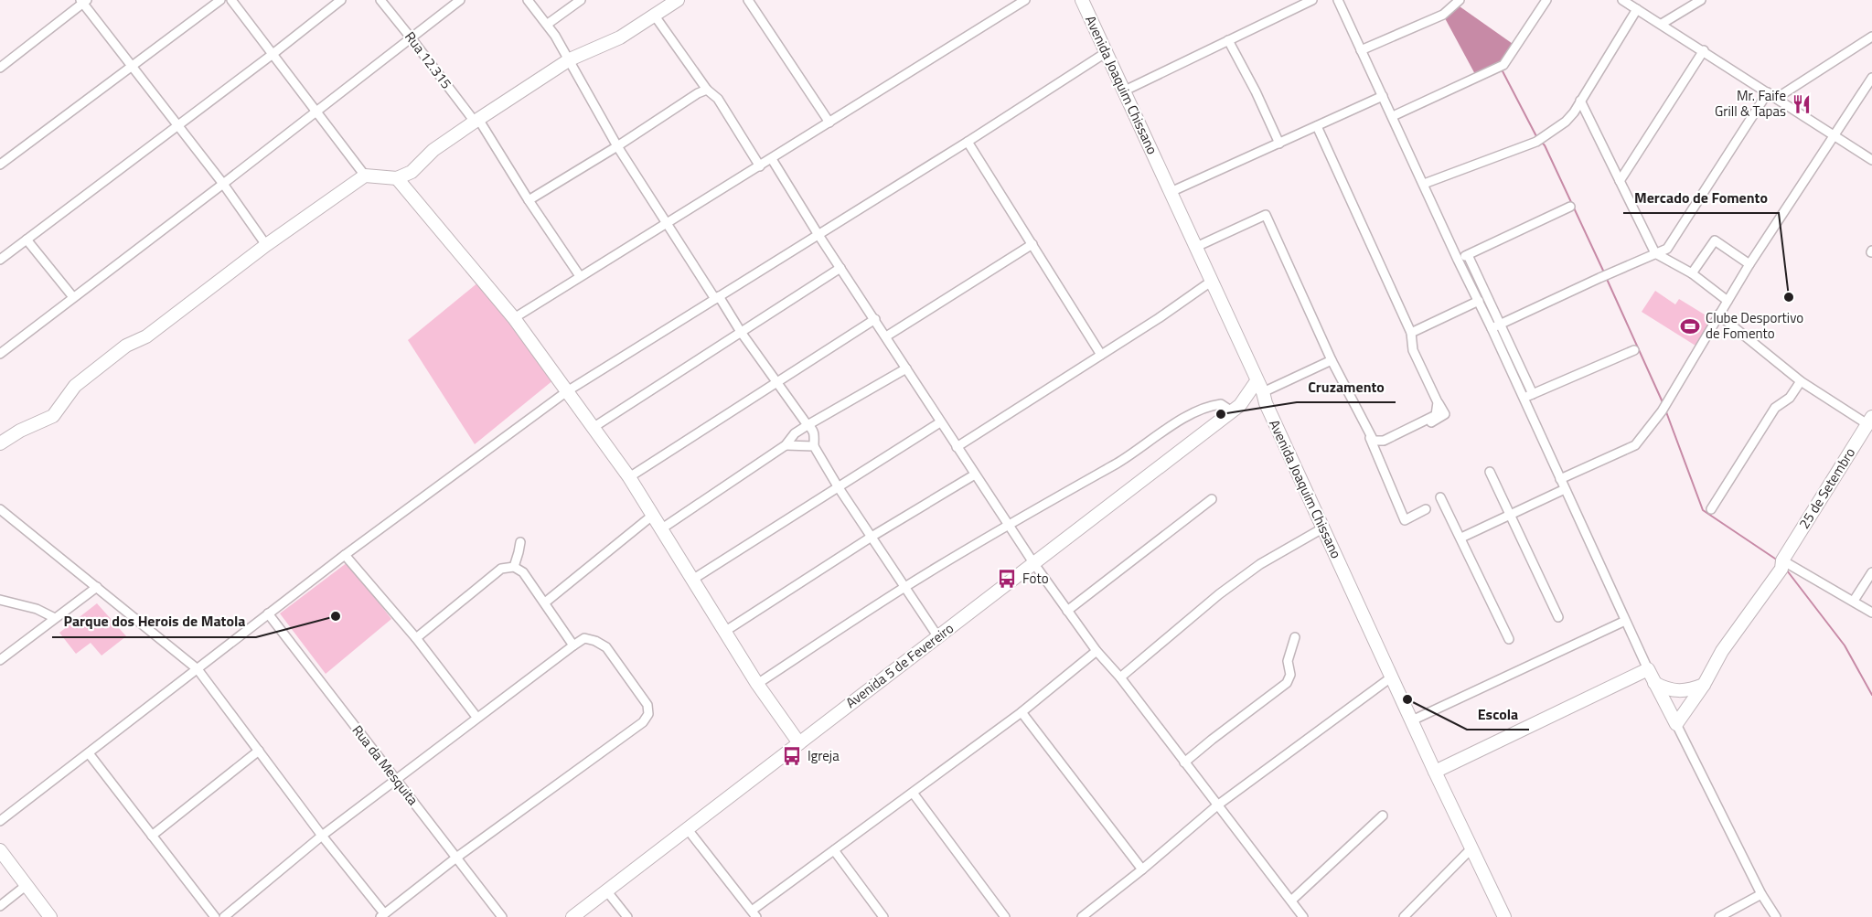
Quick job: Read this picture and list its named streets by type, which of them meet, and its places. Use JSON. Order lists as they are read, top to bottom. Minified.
{"streets":{"street":["Rua 12.315","Avenida Joaquim Chissano","25 de Setembro","Avenida 5 de Fevereiro","Rua da Mesquita"]},"crossings":[["Avenida Joaquim Chissano","Avenida 5 de Fevereiro"]],"places":{"restaurant":["Mr. Faife Grill & Tapas"],"other":["Mercado de Fomento","Cruzamento","Parque dos Herois de Matola","Escola"],"sports":["Clube Desportivo de Fomento"],"bus stop":["Foto","Igreja"]}}
